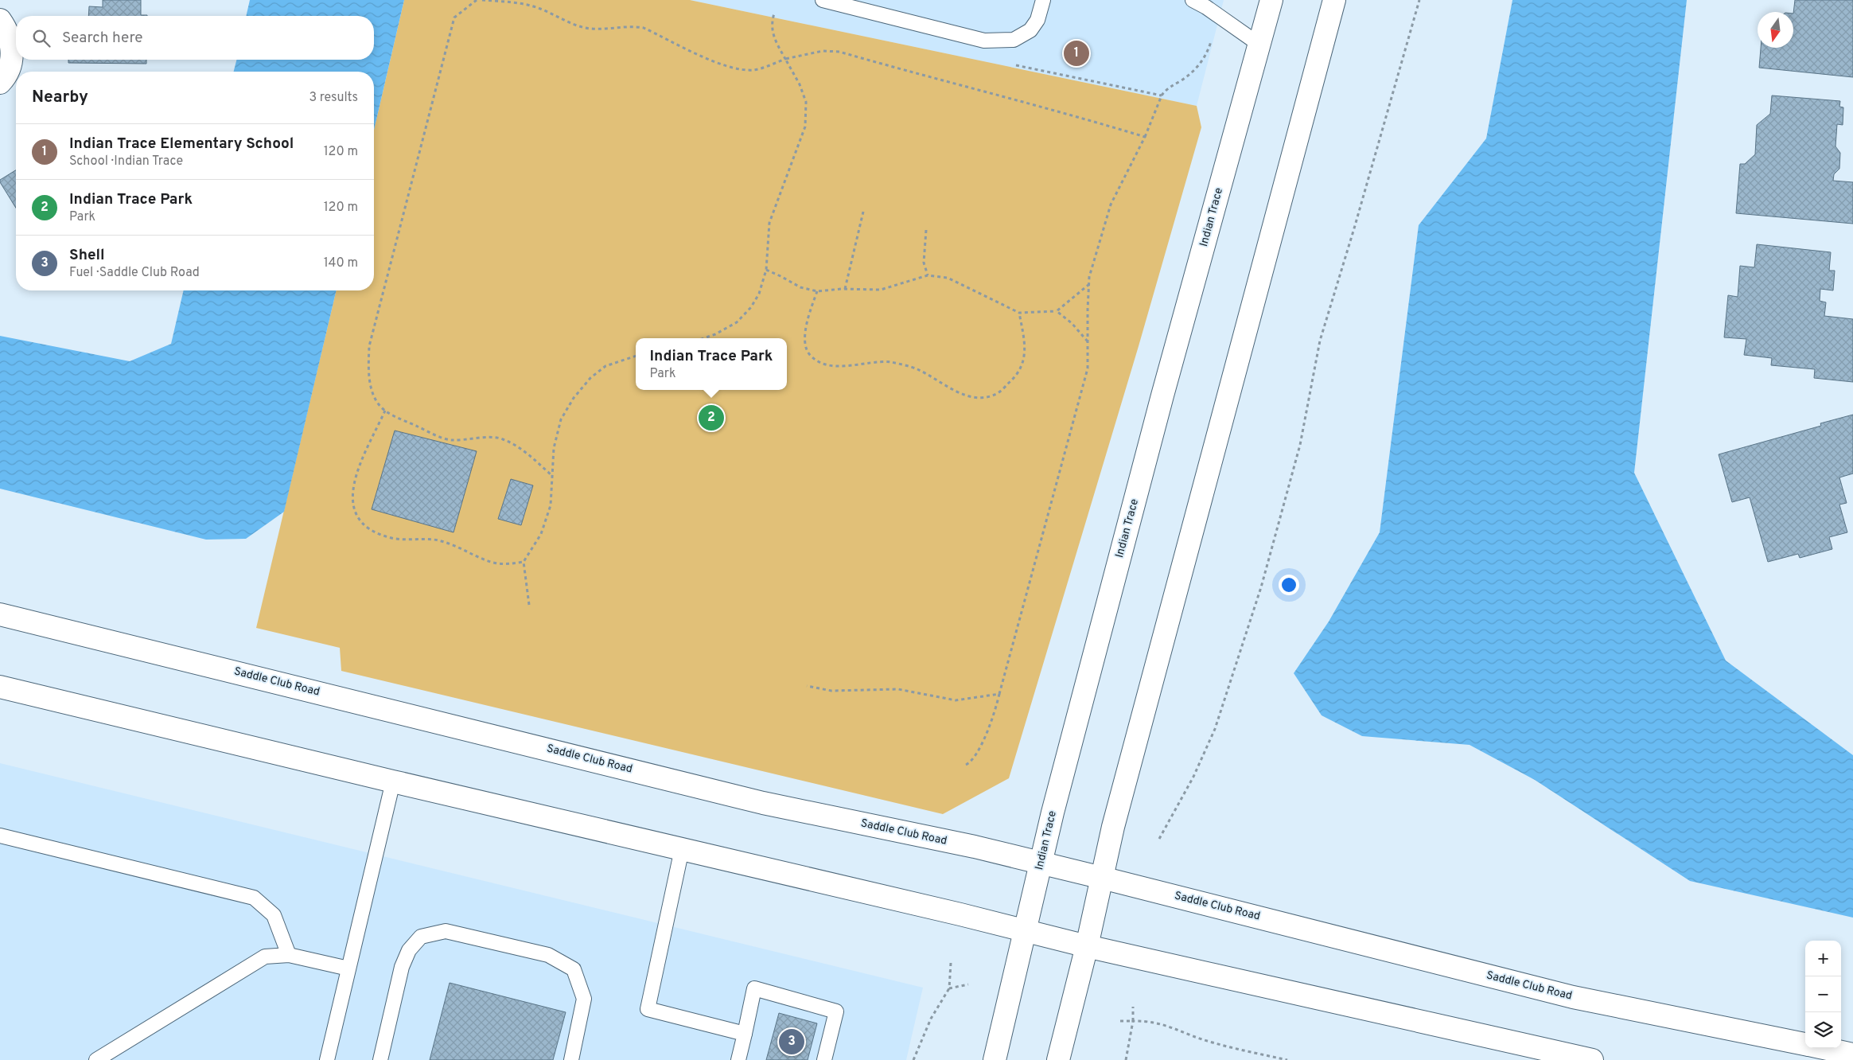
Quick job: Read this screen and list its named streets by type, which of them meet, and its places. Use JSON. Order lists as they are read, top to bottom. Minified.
{"streets":{"street":["Indian Trace","Saddle Club Road"]},"crossings":[["Indian Trace","Saddle Club Road"]],"north":"bottom","page":{"search":"Search here","pins":["1","2","3"],"heading":["Nearby","3 results"],"list":[{"mark":"1","name":"Indian Trace Elementary School","note":"School · Indian Trace","value":"120 m"},{"mark":"2","name":"Indian Trace Park","note":"Park","value":"120 m"},{"mark":"3","name":"Shell","note":"Fuel · Saddle Club Road","value":"140 m"}],"popup":["Indian Trace Park","Park"],"map_buttons":["+","−"]}}
